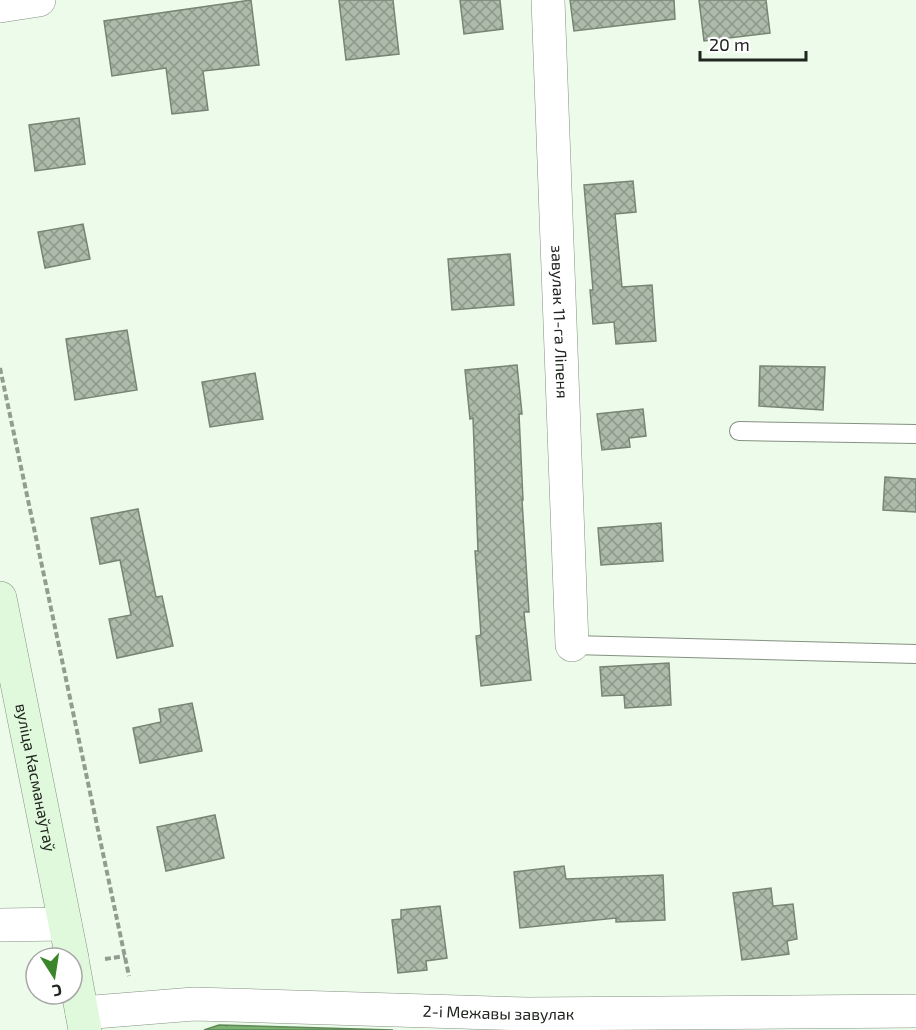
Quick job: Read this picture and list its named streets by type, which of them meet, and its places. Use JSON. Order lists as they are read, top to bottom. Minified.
{"streets":{"main road":["вуліца Касманаўтаў"],"street":["завулак 11-га Ліпеня","2-і Межавы завулак"]},"crossings":[["вуліца Касманаўтаў","2-і Межавы завулак"]],"scale_bar":"20 m","north":"bottom"}
